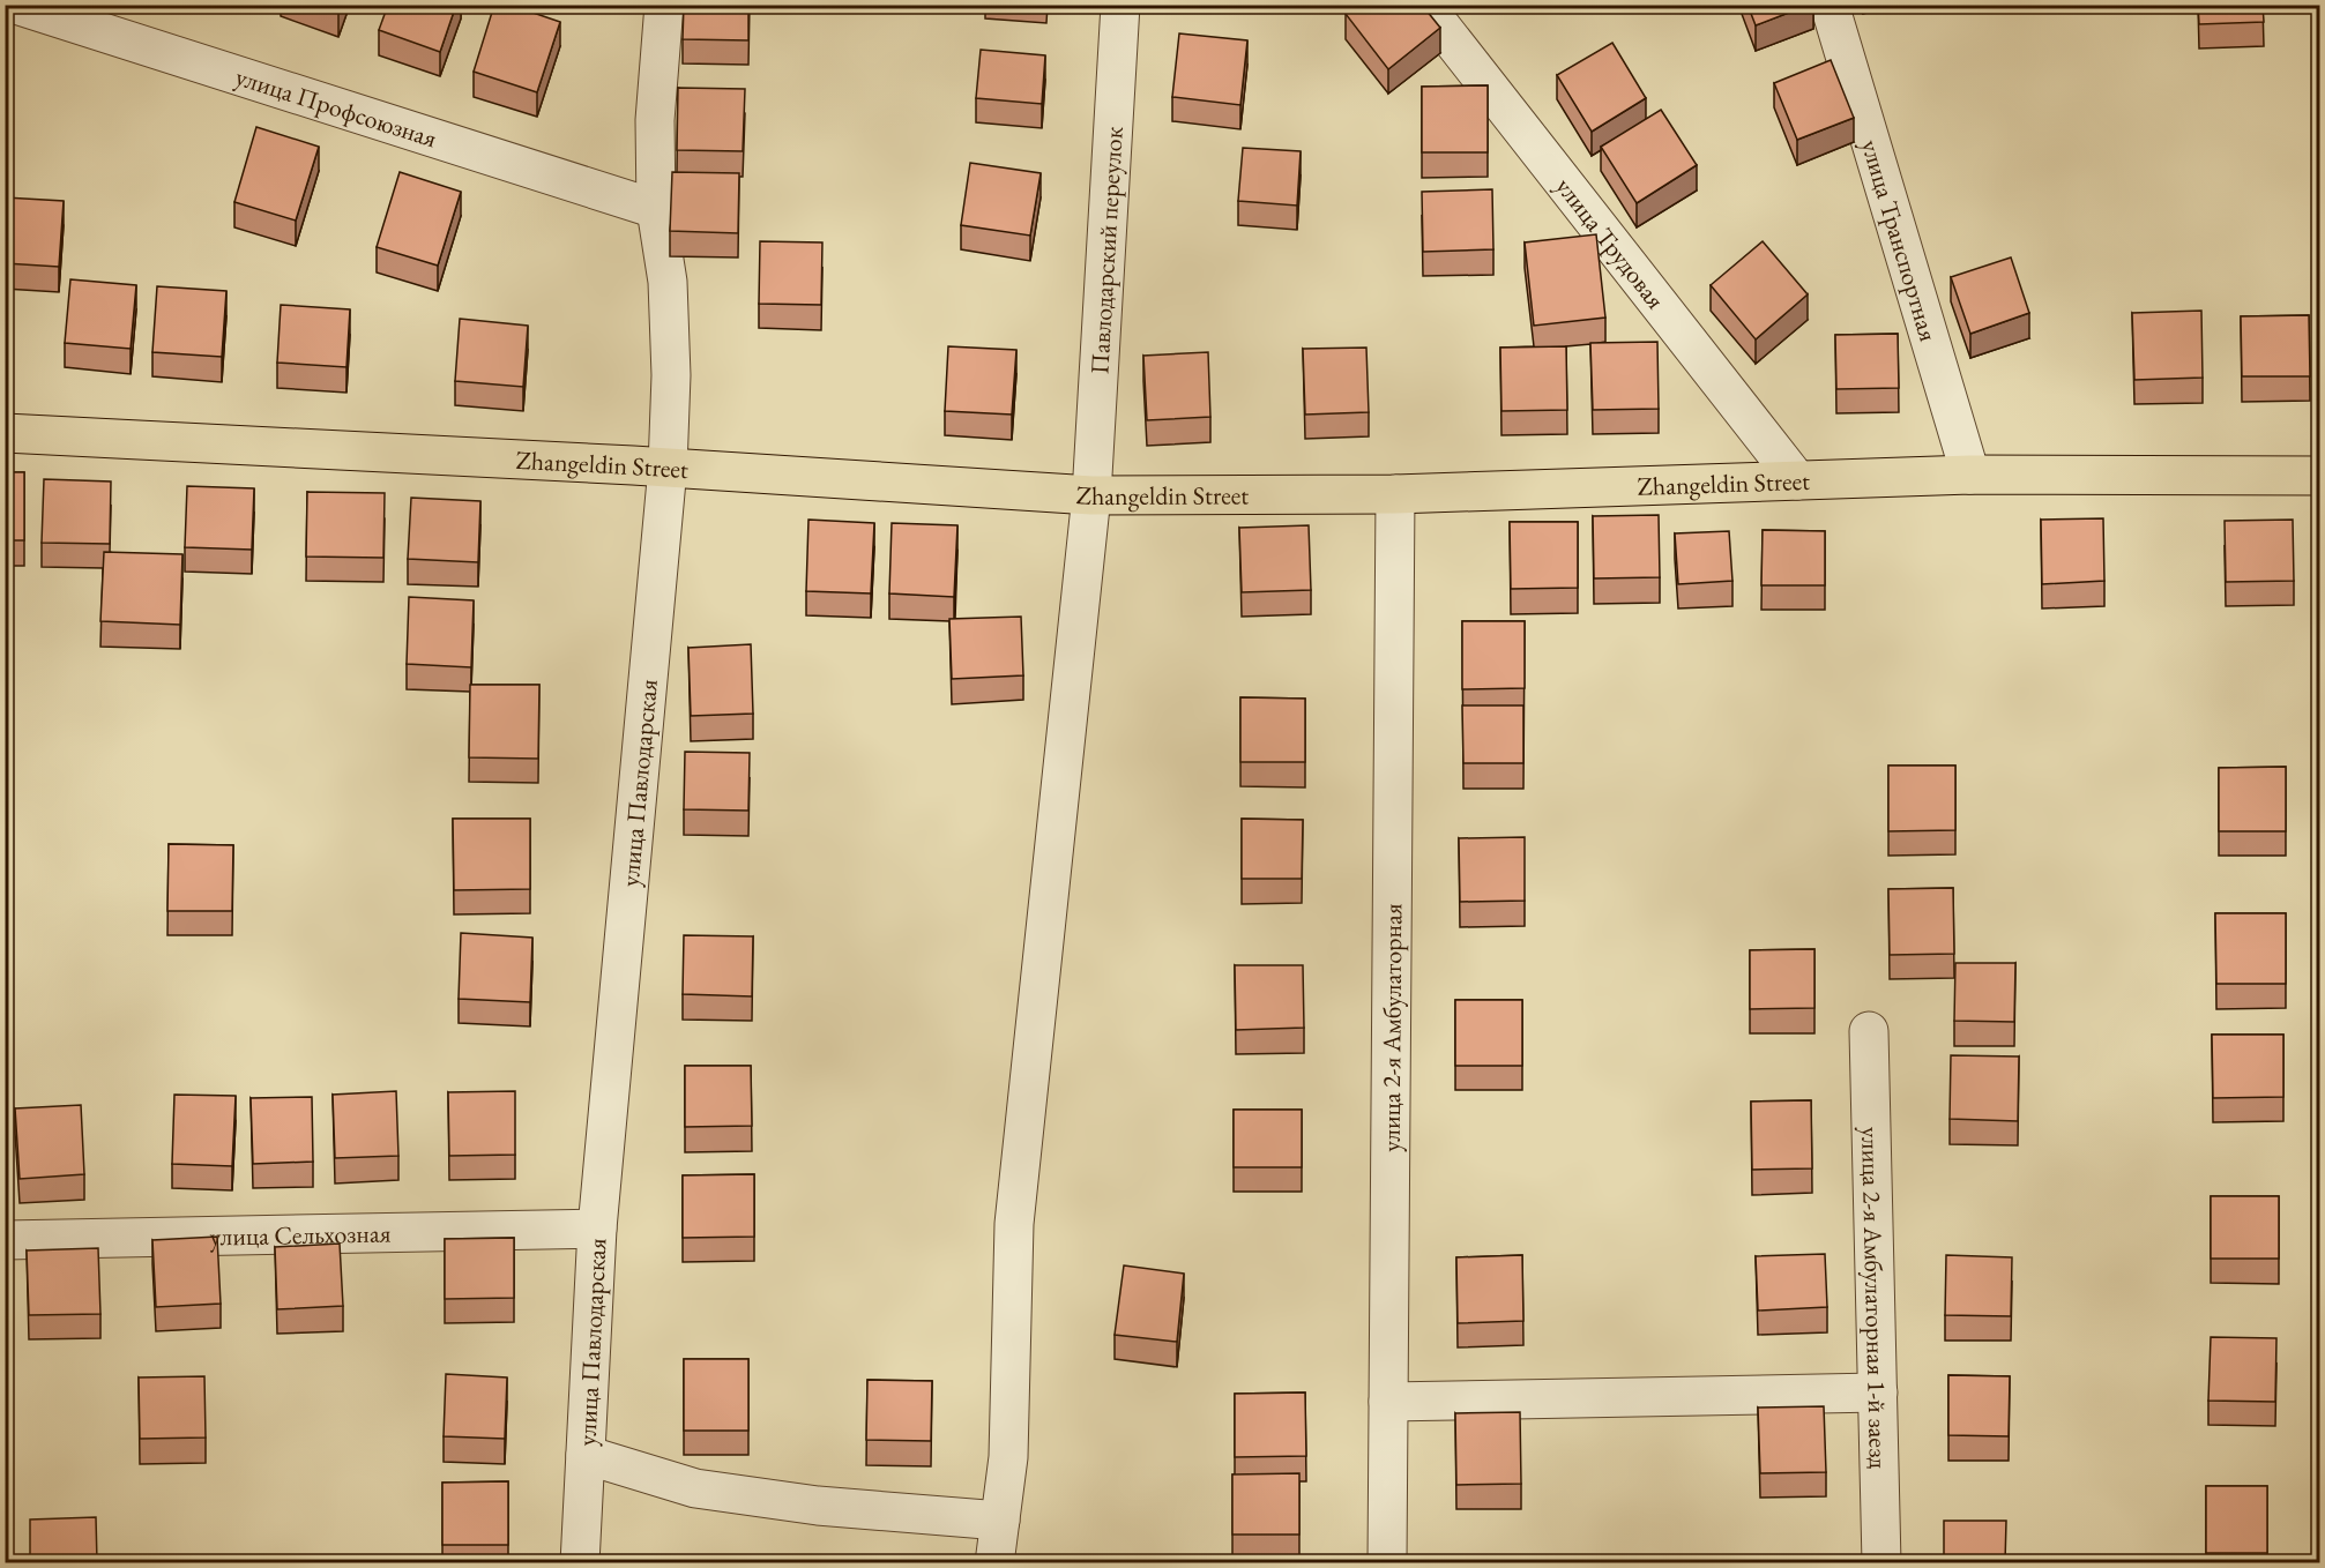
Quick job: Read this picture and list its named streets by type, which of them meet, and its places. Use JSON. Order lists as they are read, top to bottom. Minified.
{"streets":{"main road":["Zhangeldin Street"],"street":["улица Профсоюзная","улица Транспортная","улица Трудовая","Павлодарский переулок","улица Павлодарская","улица 2-я Амбулаторная","улица Сельхозная","улица 2-я Амбулаторная 1-й заезд"]},"crossings":[["улица Профсоюзная","улица Павлодарская"],["улица Транспортная","Zhangeldin Street"],["улица Трудовая","Zhangeldin Street"],["Павлодарский переулок","Zhangeldin Street"],["Zhangeldin Street","улица Павлодарская"],["Zhangeldin Street","улица 2-я Амбулаторная"],["улица Павлодарская","улица Сельхозная"]]}
